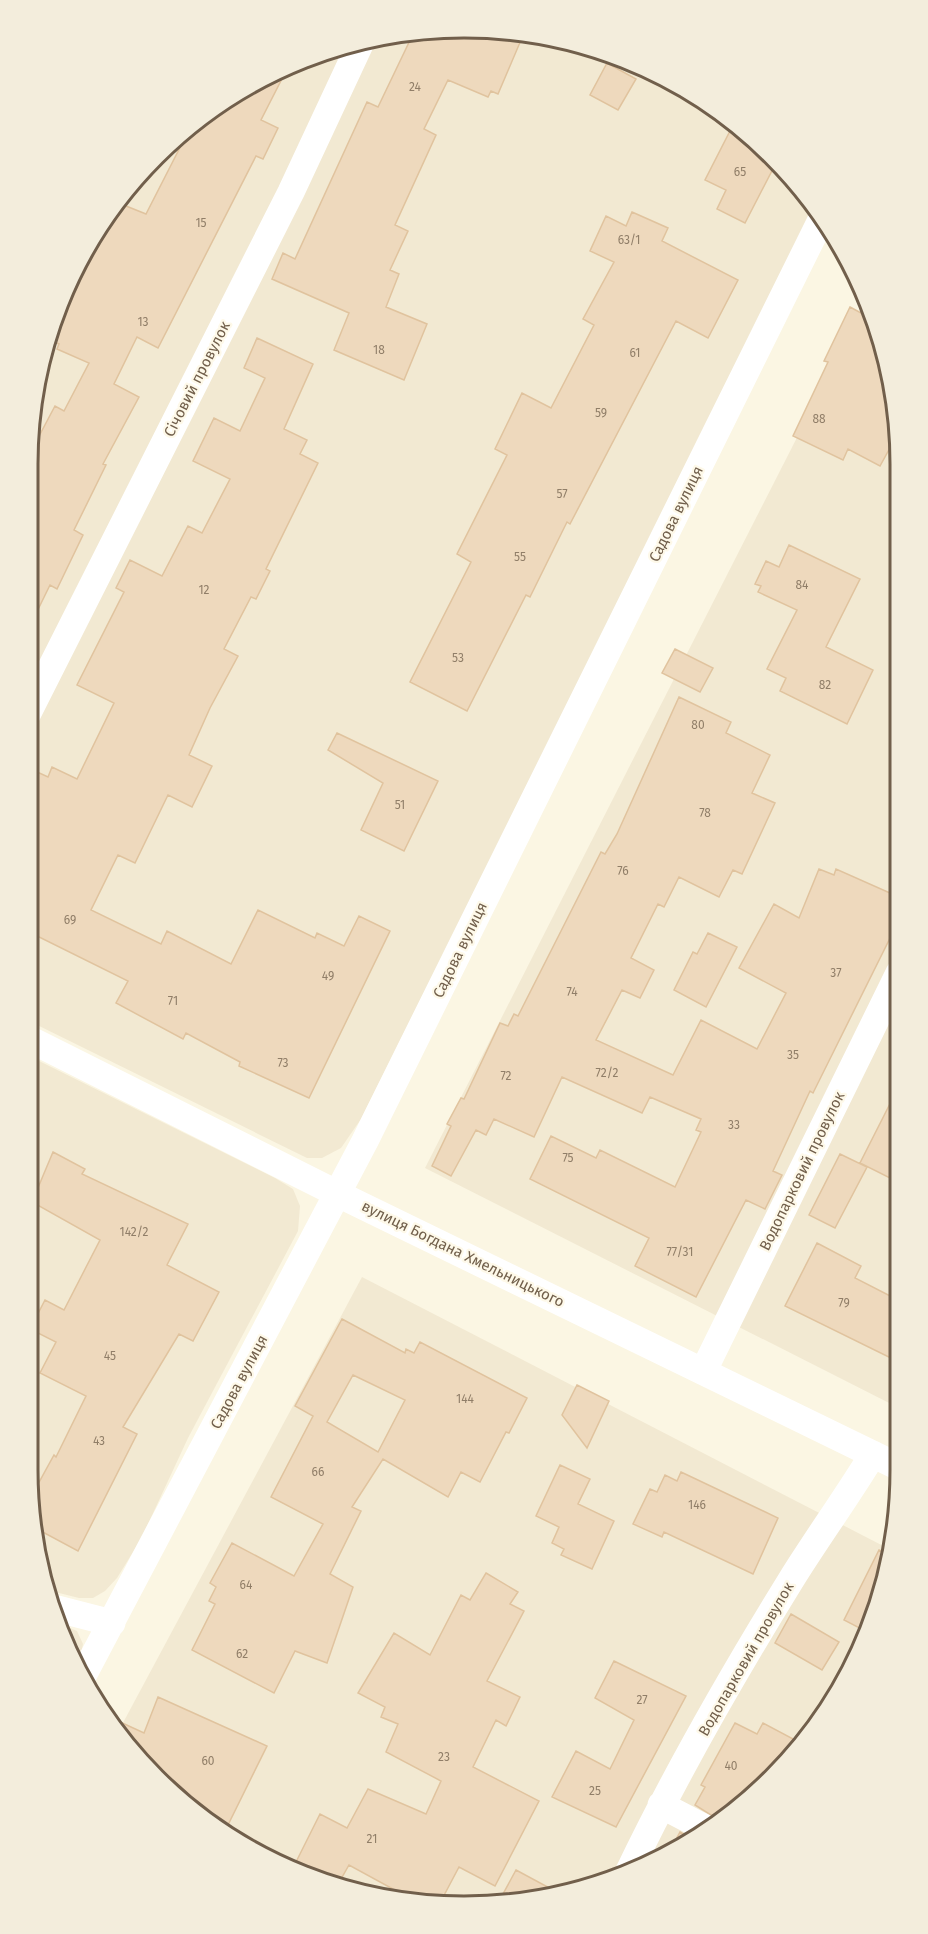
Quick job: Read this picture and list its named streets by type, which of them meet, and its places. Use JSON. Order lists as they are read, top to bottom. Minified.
{"streets":{"street":["Січовий провулок","Садова вулиця","Водопарковий провулок","вулиця Богдана Хмельницького"]},"crossings":[["Садова вулиця","вулиця Богдана Хмельницького"],["Водопарковий провулок","вулиця Богдана Хмельницького"]],"house_numbers":["24","65","15","63/1","13","18","61","59","88","57","55","84","12","53","82","80","51","78","76","69","37","49","74","71","35","73","72/2","72","33","75","142/2","77/31","79","45","144","43","66","146","64","62","27","23","60","40","25","21"]}
